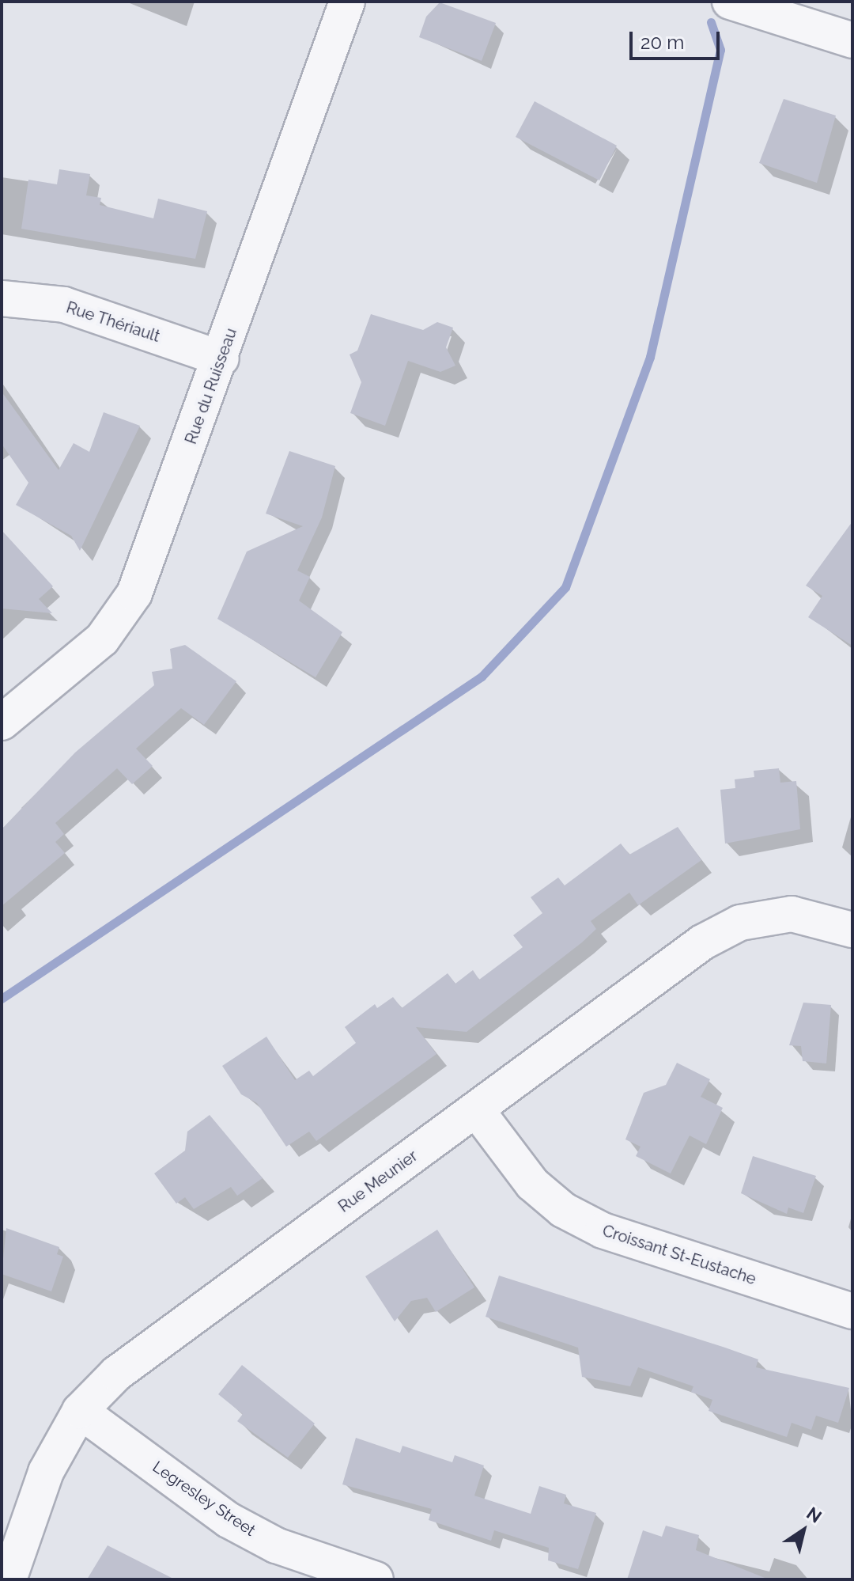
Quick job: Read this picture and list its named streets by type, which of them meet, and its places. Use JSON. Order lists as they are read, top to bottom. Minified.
{"streets":{"street":["Rue Thériault","Rue du Ruisseau","Rue Meunier","Croissant St-Eustache","Legresley Street"]},"crossings":[["Rue Thériault","Rue du Ruisseau"],["Rue Meunier","Croissant St-Eustache"],["Rue Meunier","Legresley Street"]],"scale_bar":"20 m","north":"top right"}
